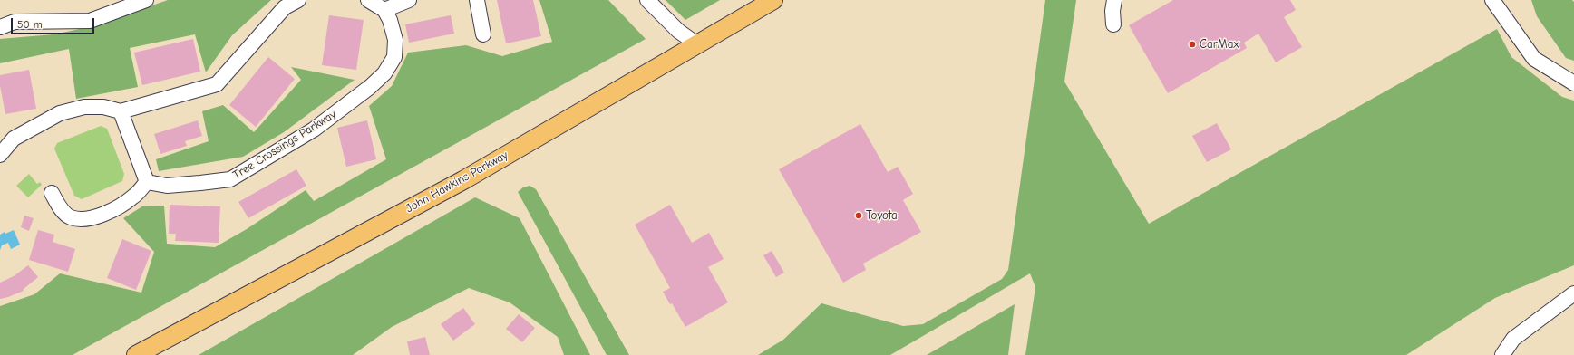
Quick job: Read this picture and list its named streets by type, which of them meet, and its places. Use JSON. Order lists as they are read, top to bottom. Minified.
{"streets":{"main road":["John Hawkins Parkway"],"street":["Tree Crossings Parkway"]},"places":["CarMax","Toyota"],"scale_bar":"50 m"}
